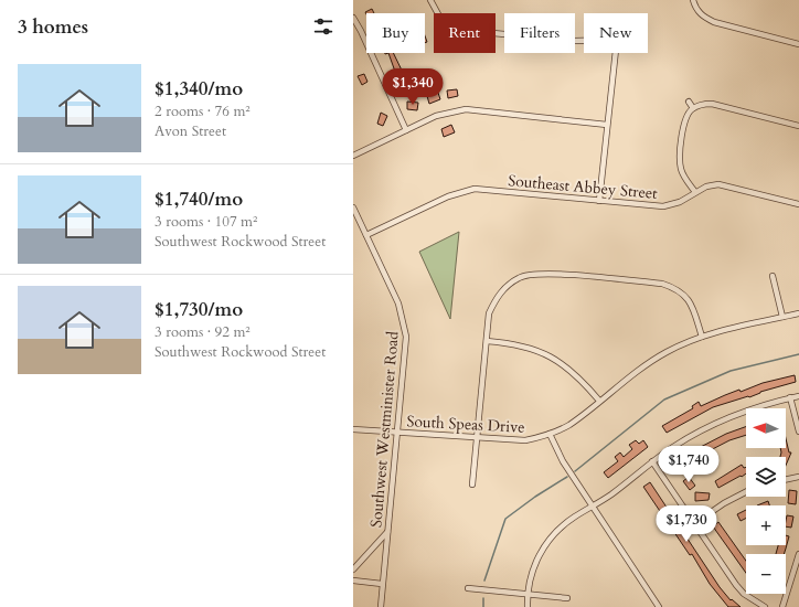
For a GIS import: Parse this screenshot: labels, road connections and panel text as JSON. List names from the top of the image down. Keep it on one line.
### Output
{"streets":{"street":["Southeast Abbey Street","South Speas Drive","Southwest Westminister Road"]},"crossings":[["Southeast Abbey Street","Southwest Westminister Road"],["South Speas Drive","Southwest Westminister Road"]],"north":"left","page":{"heading":"3 homes","chip":["Buy","Rent","Filters","New"],"list":[{"name":"$1,340/mo","note":"2 rooms · 76 m² · Avon Street"},{"name":"$1,740/mo","note":"3 rooms · 107 m² · Southwest Rockwood Street"},{"name":"$1,730/mo","note":"3 rooms · 92 m² · Southwest Rockwood Street"}],"price":["$1,340","$1,740","$1,730"],"map_buttons":["+","−"]}}
